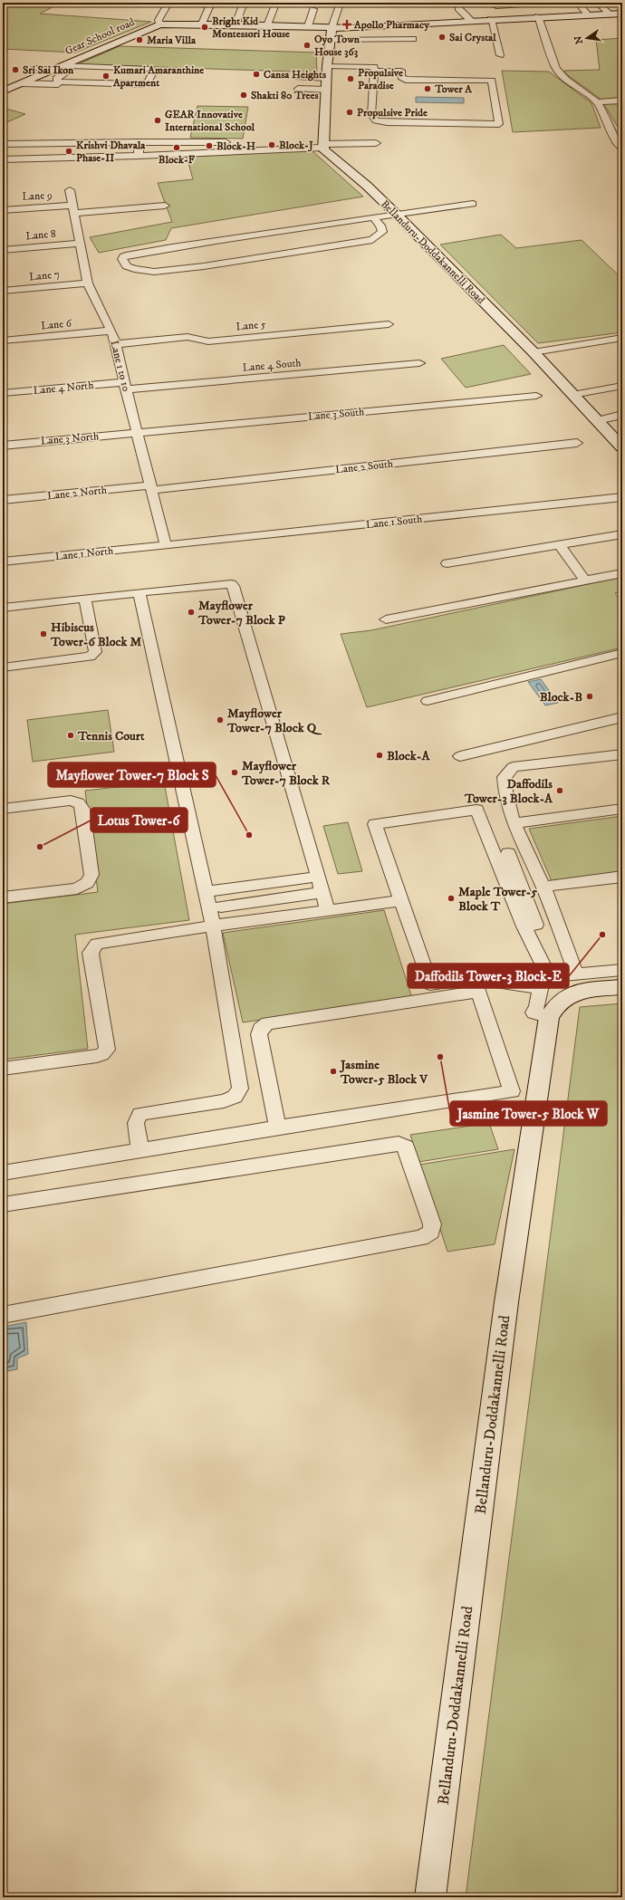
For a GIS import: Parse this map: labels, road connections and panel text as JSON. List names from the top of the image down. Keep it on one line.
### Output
{"streets":{"street":["Gear School road","Lane 9","Lane 8","Bellanduru-Doddakannelli Road","Lane 7","Lane 6","Lane 5","Lane 4 South","Lane 1 to 10","Lane 4 North","Lane 3 South","Lane 3 North","Lane 2 South","Lane 2 North","Lane 1 South","Lane 1 North"]},"crossings":[["Lane 9","Lane 1 to 10"],["Lane 8","Lane 1 to 10"],["Lane 7","Lane 1 to 10"],["Lane 6","Lane 1 to 10"],["Lane 5","Lane 1 to 10"],["Lane 4 South","Lane 1 to 10"],["Lane 4 South","Lane 4 North"],["Lane 1 to 10","Lane 4 North"],["Lane 1 to 10","Lane 3 South"],["Lane 1 to 10","Lane 3 North"],["Lane 1 to 10","Lane 2 South"],["Lane 1 to 10","Lane 2 North"],["Lane 1 to 10","Lane 1 South"],["Lane 1 to 10","Lane 1 North"],["Lane 3 South","Lane 3 North"],["Lane 2 South","Lane 2 North"],["Lane 1 South","Lane 1 North"]],"places":{"health":["Apollo Pharmacy"],"other":["Bright Kid Montessori House","Sai Crystal","Maria Villa","Oyo Town House 363","Sri Sai Ikon","Cansa Heights","Kumari Amaranthine Apartment","Propulsive Paradise","Tower A","Shakti 80 Trees","Propulsive Pride","GEAR Innovative International School","Block-J","Block-H","Block-F","Krishvi Dhavala Phase-II","Mayflower Tower-7 Block P","Hibiscus Tower-6 Block M","Block-B","Mayflower Tower-7 Block Q","Tennis Court","Block-A","Mayflower Tower-7 Block R","Daffodils Tower-3 Block-A","Mayflower Tower-7 Block S","Lotus Tower-6","Maple Tower-5 Block T","Daffodils Tower-3 Block-E","Jasmine Tower-5 Block W","Jasmine Tower-5 Block V"]},"north":"left"}
